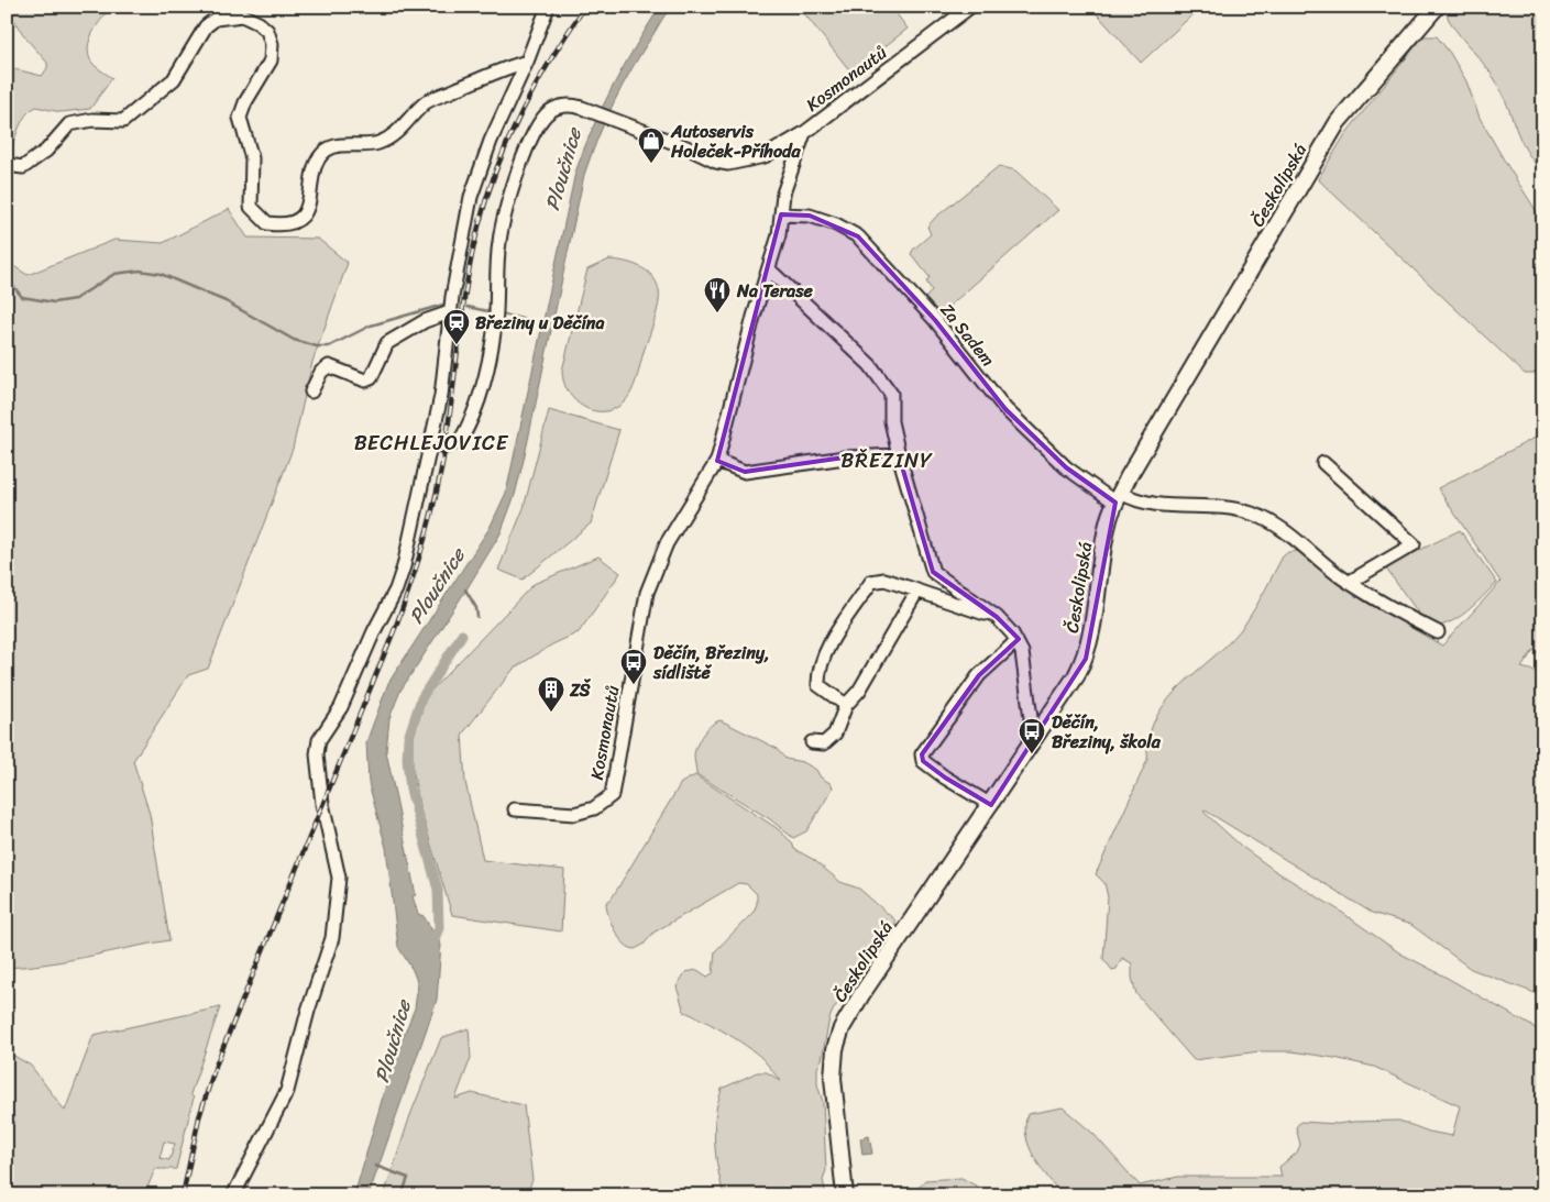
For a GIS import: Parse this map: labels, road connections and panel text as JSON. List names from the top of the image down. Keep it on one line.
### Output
{"streets":{"main road":["Českolipská"],"street":["Kosmonautů","Za Sadem"]},"crossings":[["Kosmonautů","Za Sadem"],["Českolipská","Za Sadem"]],"districts":["BECHLEJOVICE","BŘEZINY"],"water":["Ploučnice"],"places":{"shop":["Autoservis Holeček-Příhoda"],"restaurant":["Na Terase"],"station":["Březiny u Děčína"],"bus stop":["Děčín, Březiny, sídliště","Děčín, Březiny, škola"],"building":["ZŠ"]}}
